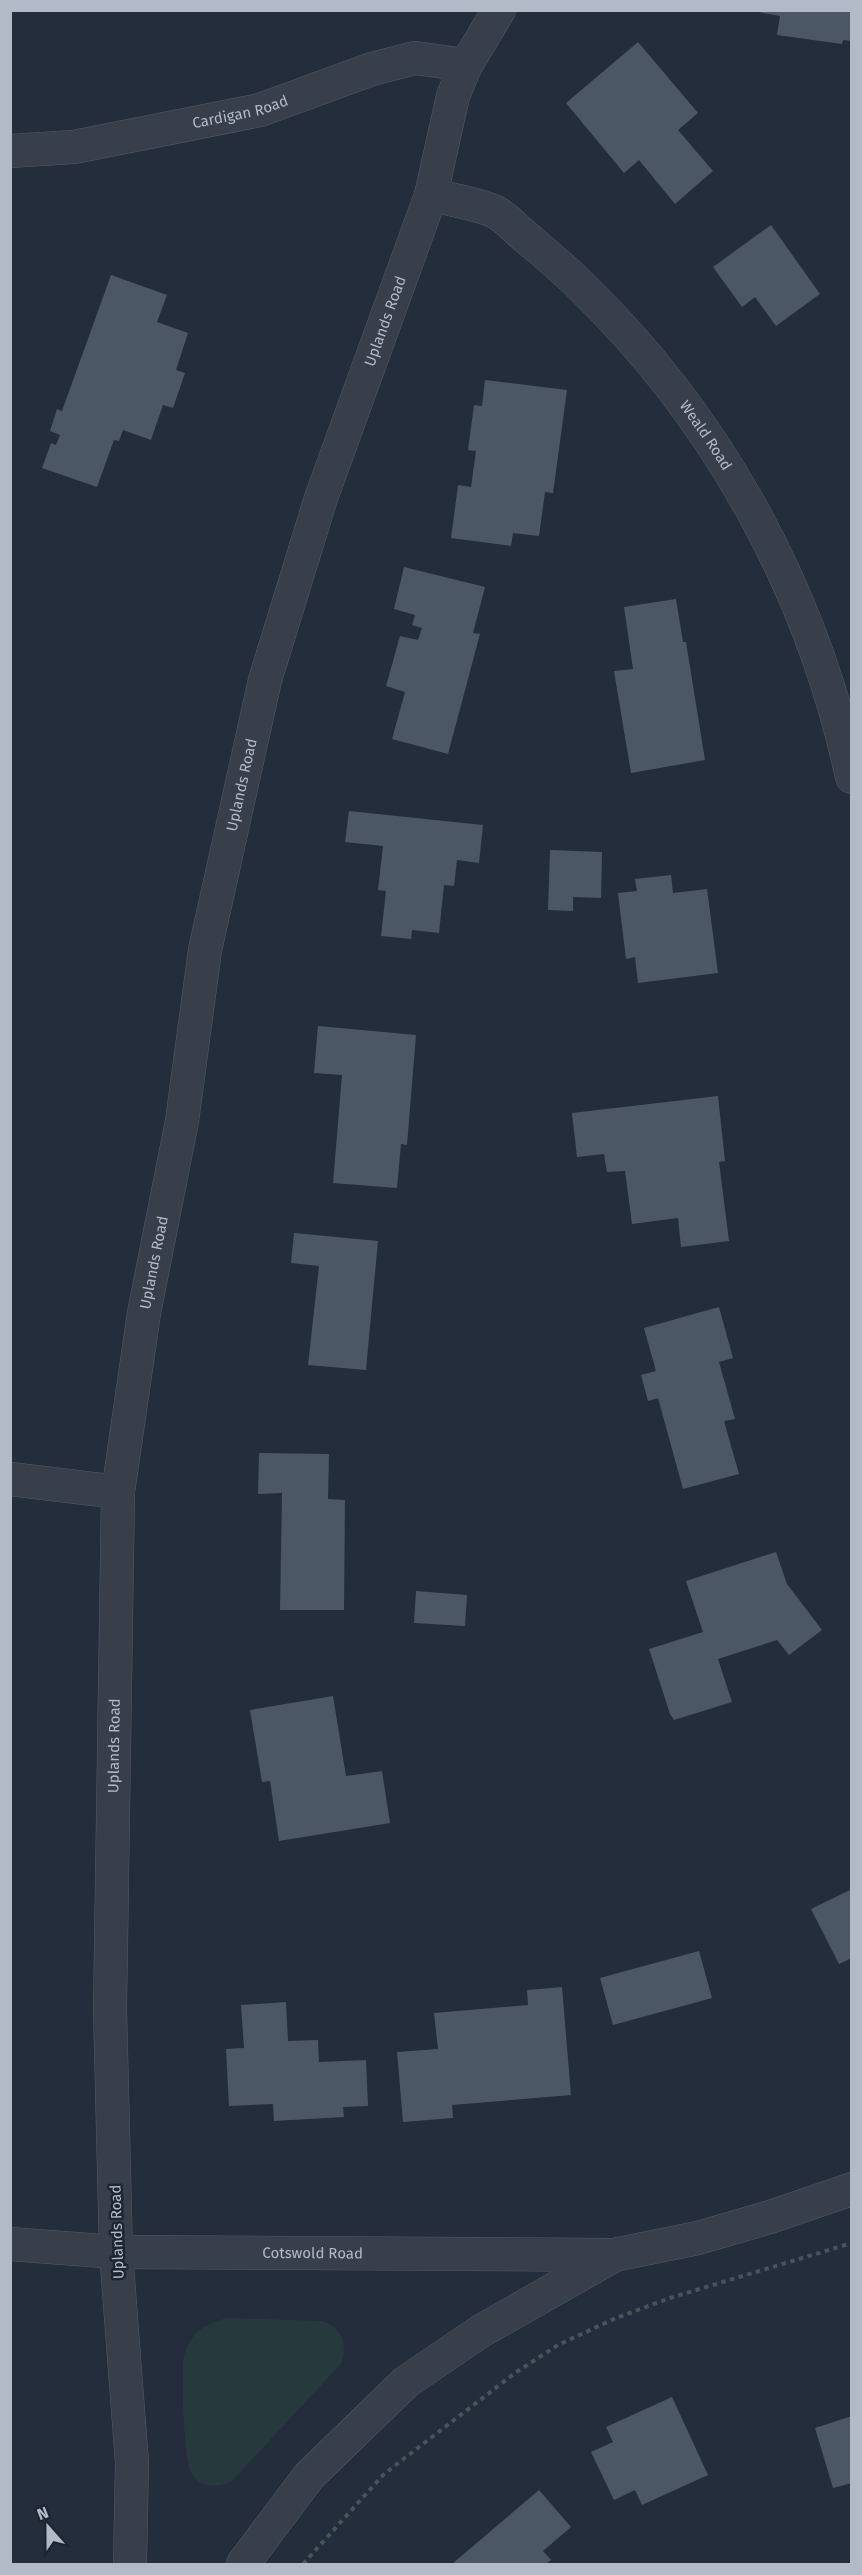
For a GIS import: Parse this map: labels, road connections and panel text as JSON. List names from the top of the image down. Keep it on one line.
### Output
{"streets":{"street":["Cardigan Road","Uplands Road","Weald Road","Cotswold Road"]},"crossings":[["Cardigan Road","Uplands Road"],["Uplands Road","Weald Road"],["Uplands Road","Cotswold Road"]],"north":"top"}
